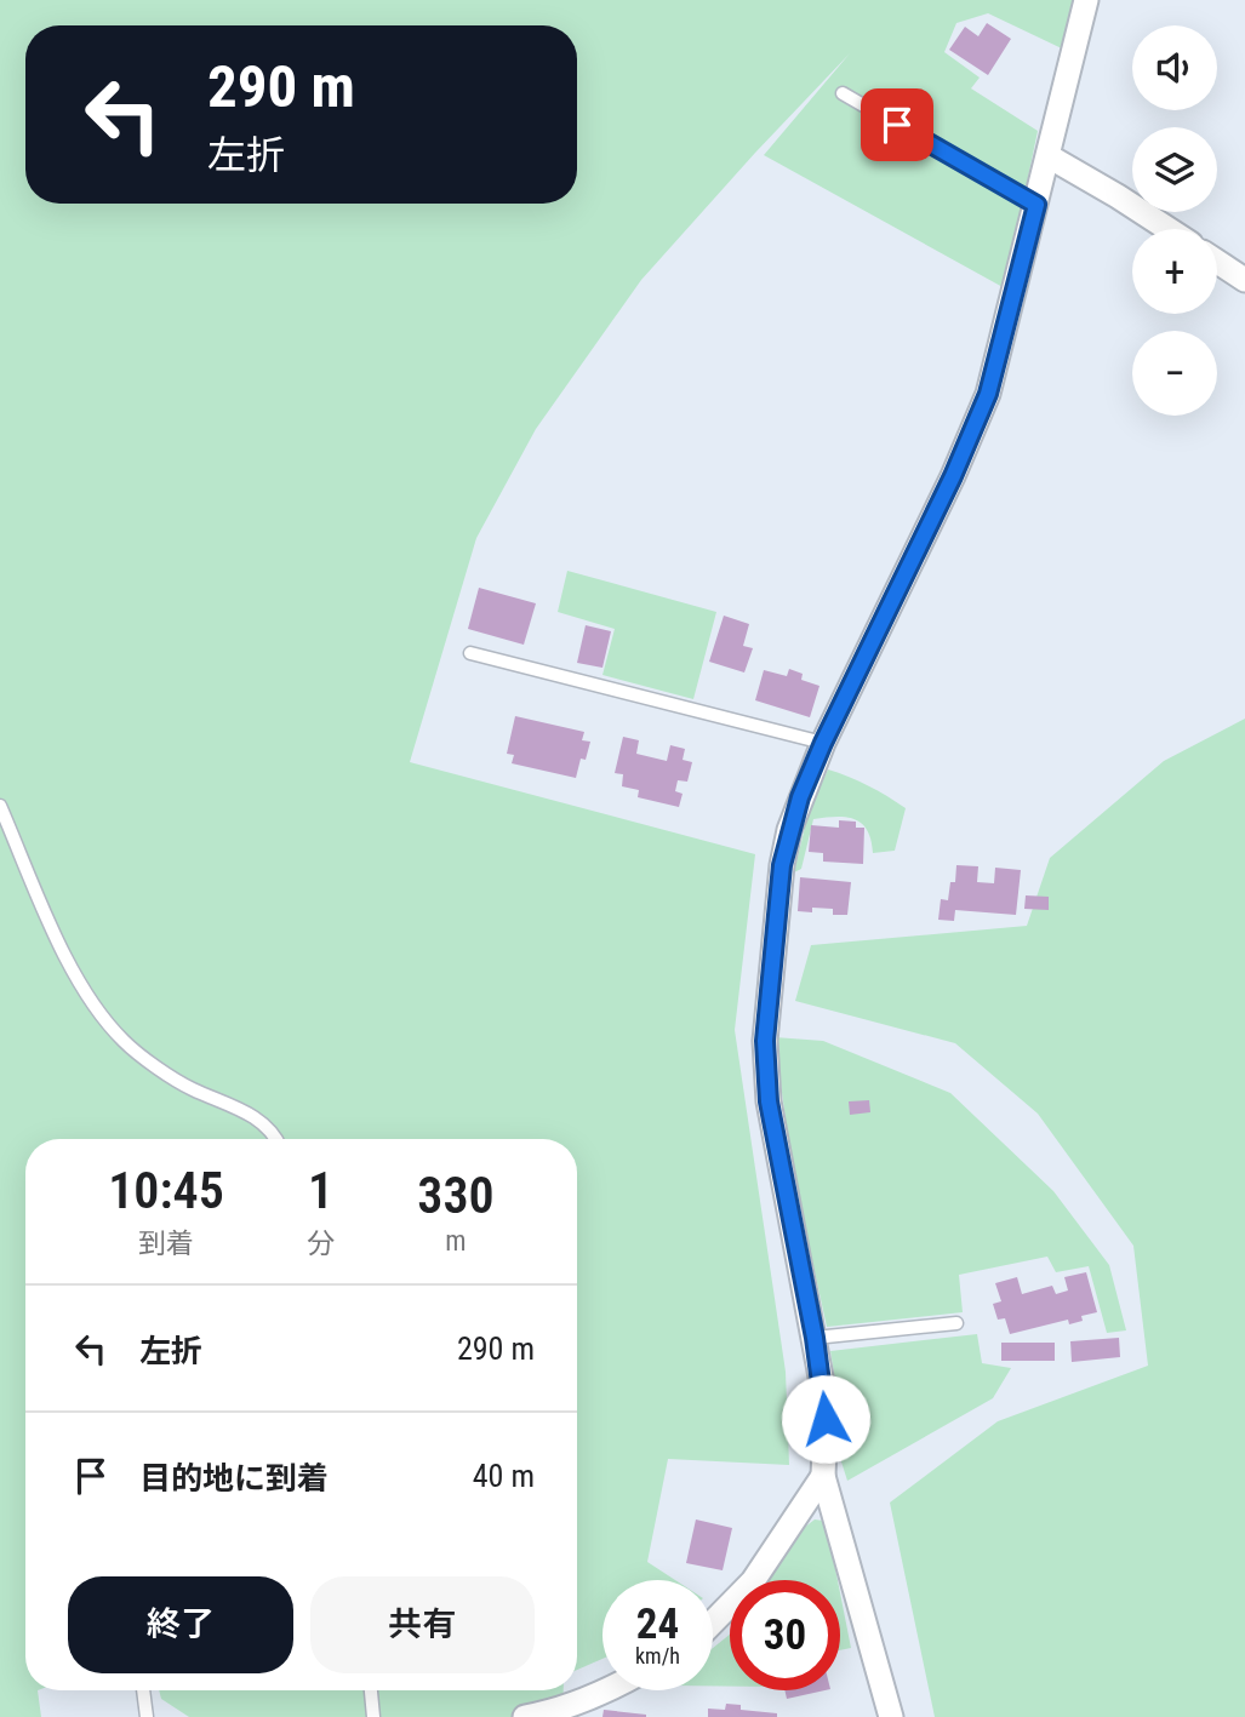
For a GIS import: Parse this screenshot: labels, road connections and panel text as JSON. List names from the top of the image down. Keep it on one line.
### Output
{"page":{"map_buttons":["+","−"],"turn":["290 m","左折"],"eta":["10:45","到着","1","分","330","m"],"list":[{"name":"左折","value":"290 m"},{"name":"目的地に到着","value":"40 m"}],"buttons":["終了","共有"],"speed":"24 km/h","limit":"30"}}
